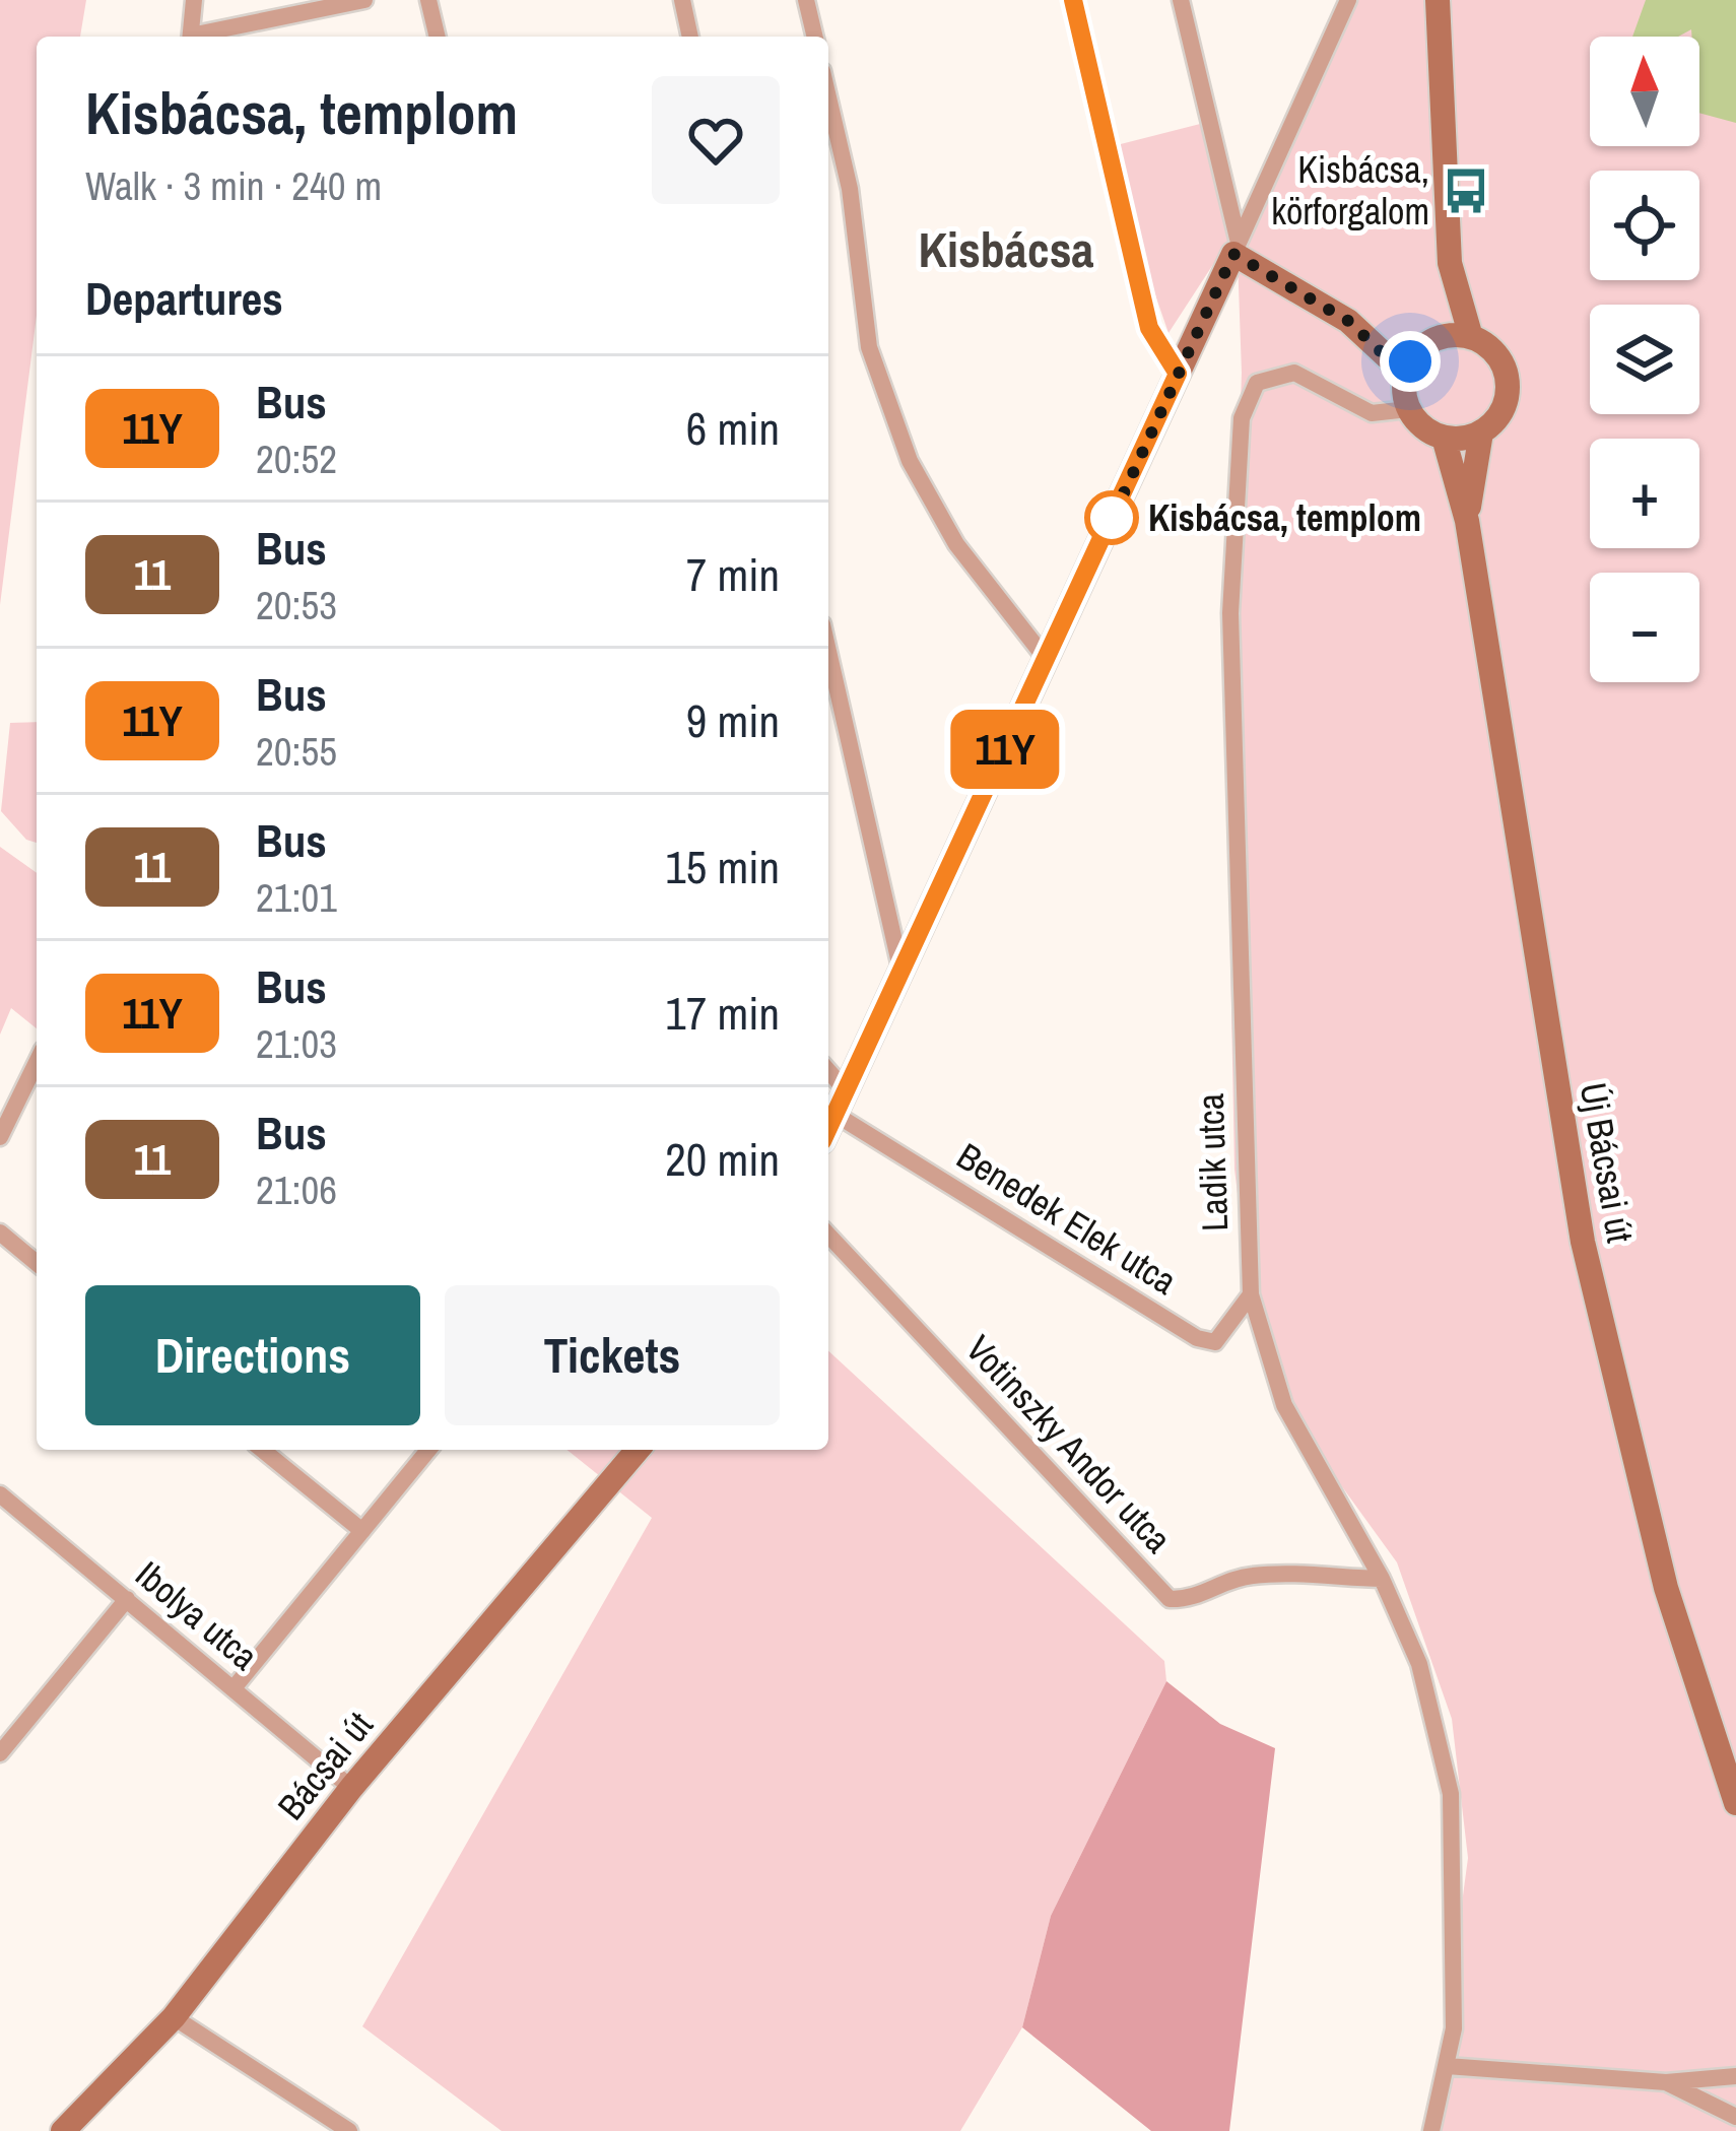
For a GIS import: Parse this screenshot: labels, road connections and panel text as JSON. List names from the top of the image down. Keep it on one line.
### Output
{"streets":{"main road":["Új Bácsai út","Bácsai út"],"street":["Ladik utca","Benedek Elek utca","Votinszky Andor utca","Ibolya utca"]},"crossings":[["Ladik utca","Új Bácsai út"],["Ladik utca","Benedek Elek utca"],["Ladik utca","Votinszky Andor utca"],["Ibolya utca","Bácsai út"]],"districts":["Kisbácsa"],"places":{"bus stop":["Kisbácsa, körforgalom"],"other":["Kisbácsa, templom"]},"lines":["bus line 11Y"],"north":"top","page":{"on_map":"11Y","map_buttons":["+","−"],"heading":[["Kisbácsa, templom","Walk · 3 min · 240 m"],"Departures"],"list":[{"mark":"11Y","name":"Bus","note":"20:52","value":"6 min"},{"mark":"11","name":"Bus","note":"20:53","value":"7 min"},{"mark":"11Y","name":"Bus","note":"20:55","value":"9 min"},{"mark":"11","name":"Bus","note":"21:01","value":"15 min"},{"mark":"11Y","name":"Bus","note":"21:03","value":"17 min"},{"mark":"11","name":"Bus","note":"21:06","value":"20 min"}],"buttons":["Directions","Tickets"]}}
